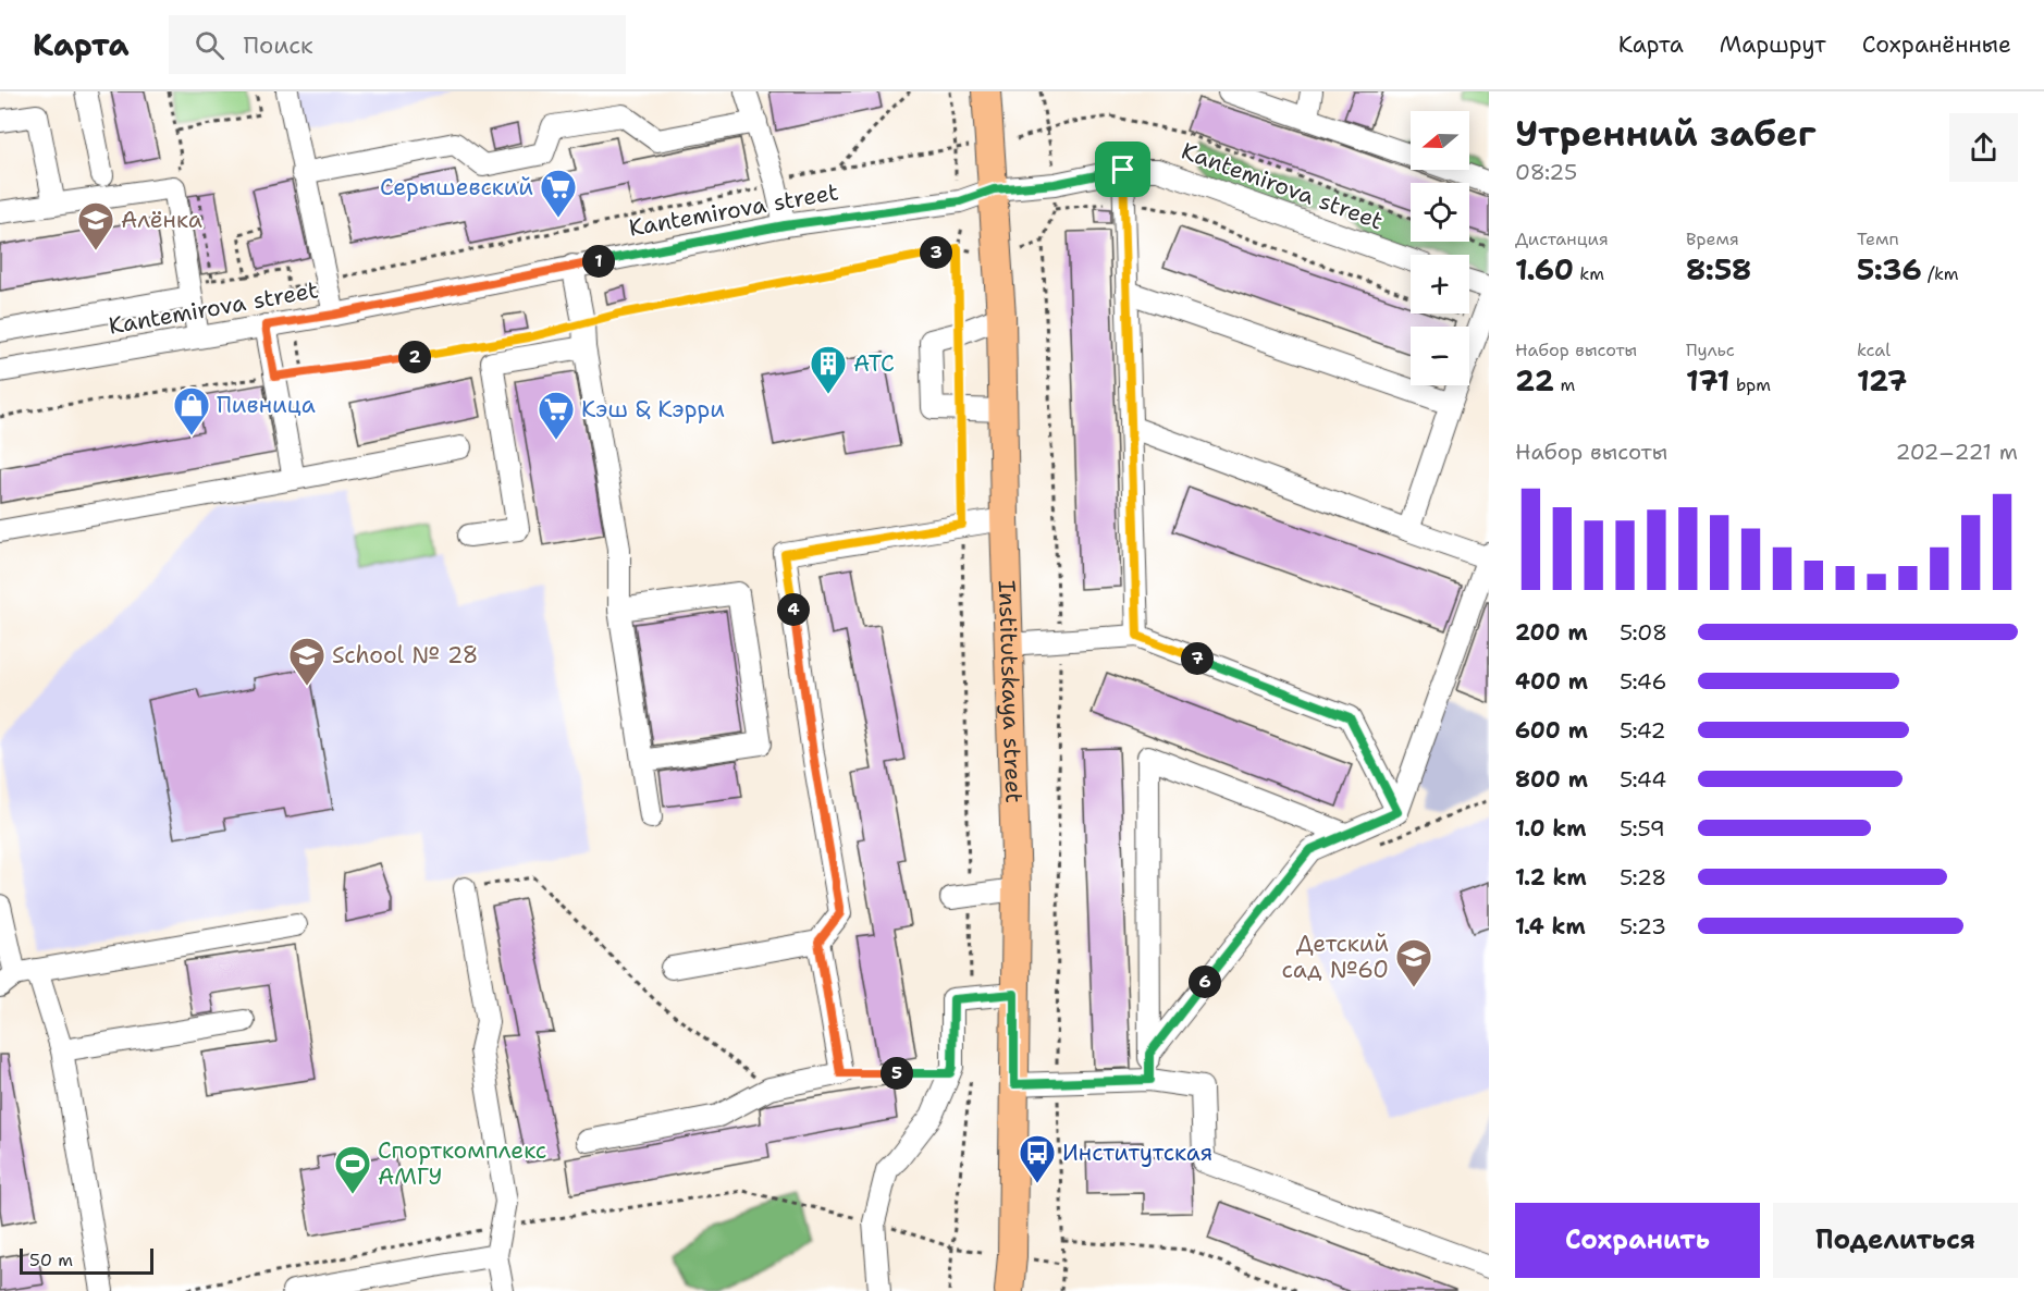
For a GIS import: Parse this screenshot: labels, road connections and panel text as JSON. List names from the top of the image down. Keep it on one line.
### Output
{"streets":{"main road":["Institutskaya street"],"street":["Kantemirova street"]},"crossings":[["Kantemirova street","Institutskaya street"]],"places":{"supermarket":["Серышевский","Кэш & Кэрри"],"school or university":["Алёнка","School № 28","Детский сад №60"],"building":["АТС"],"shop":["Пивница"],"bus stop":["Институтская"],"sports":["Спорткомплекс АМГУ"]},"scale_bar":"50 m","north":"left","page":{"header":"Карта","search":"Поиск","nav":["Карта","Маршрут","Сохранённые"],"heading":["Утренний забег","08:25"],"map_buttons":["+","−"],"stats":[["Дистанция","1.60 km"],["Время","8:58"],["Темп","5:36 /km"],["Набор высоты","22 m"],["Пульс","171 bpm"],["kcal","127"]],"pins":["3","1","2","4","7","6","5"],"chart":["Набор высоты","202–221 m"],"list":[{"name":"200 m","note":"5:08"},{"name":"400 m","note":"5:46"},{"name":"600 m","note":"5:42"},{"name":"800 m","note":"5:44"},{"name":"1.0 km","note":"5:59"},{"name":"1.2 km","note":"5:28"},{"name":"1.4 km","note":"5:23"}],"buttons":["Сохранить","Поделиться"],"scale":"50 m"}}
